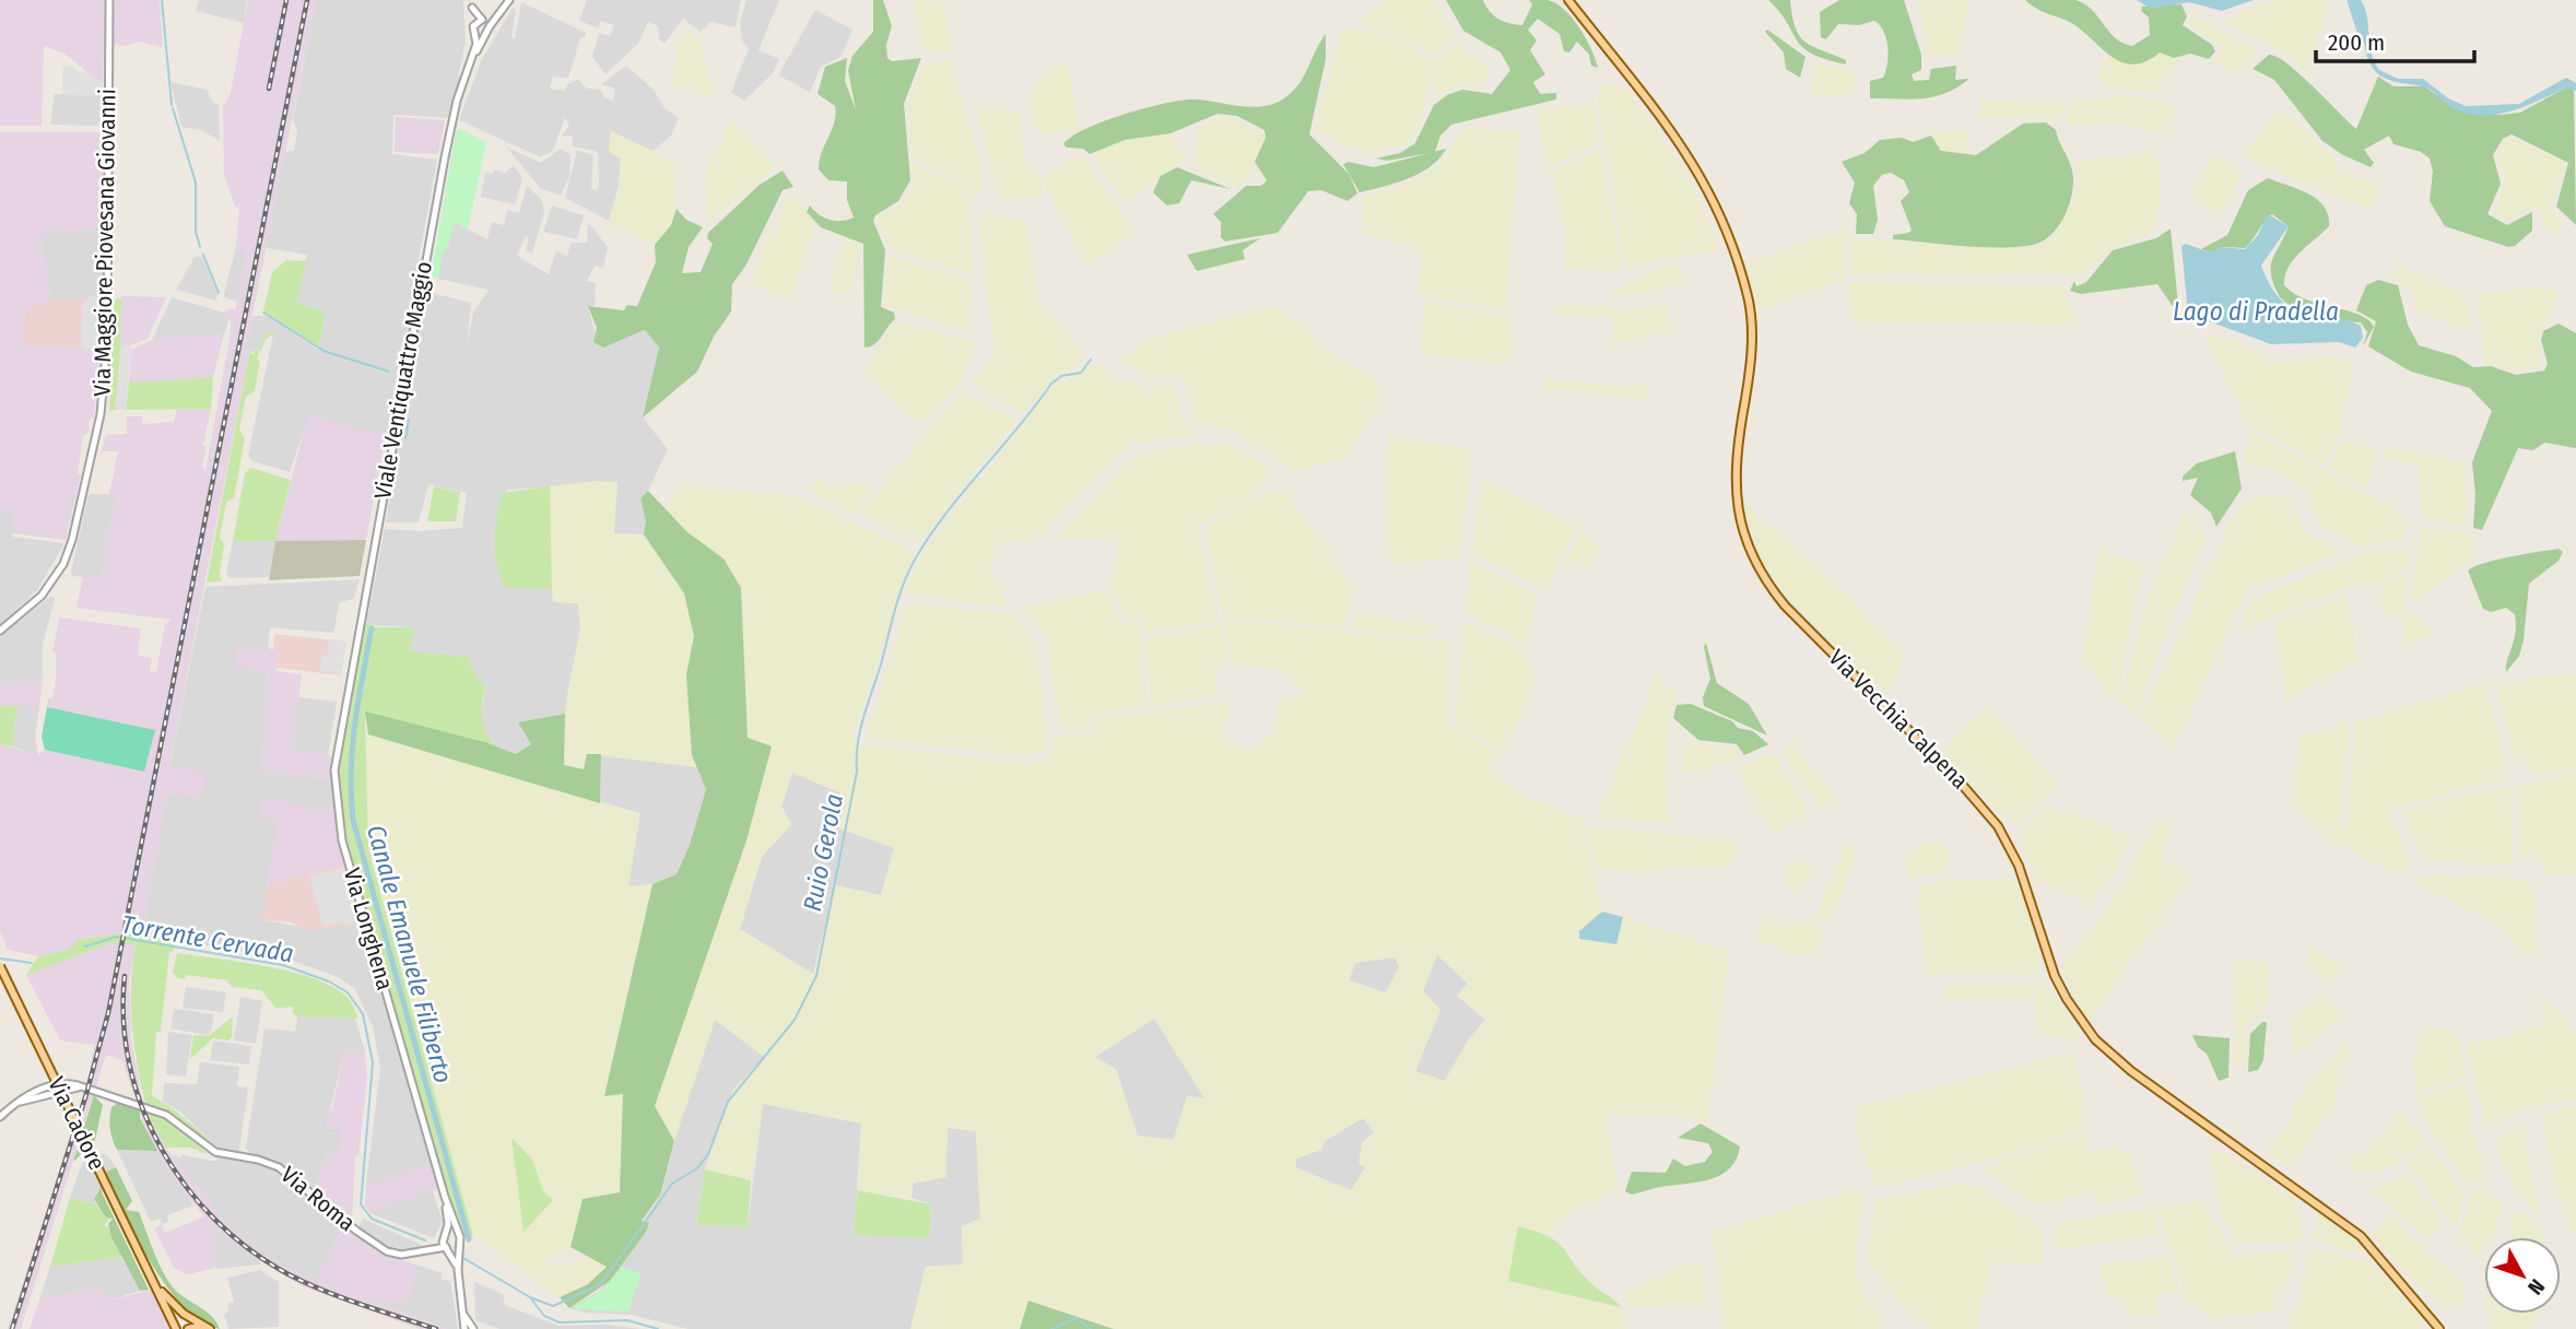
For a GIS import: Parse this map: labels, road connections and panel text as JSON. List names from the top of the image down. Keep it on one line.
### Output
{"streets":{"main road":["Via Vecchia Calpena","Via Cadore"],"street":["Via Maggiore Piovesana Giovanni","Viale Ventiquattro Maggio","Via Longhena","Via Roma"]},"crossings":[["Viale Ventiquattro Maggio","Via Longhena"],["Via Longhena","Via Roma"]],"water":["Lago di Pradella","Ruio Gerola","Torrente Cervada","Canale Emanuele Filiberto"],"scale_bar":"200 m","north":"bottom right"}
